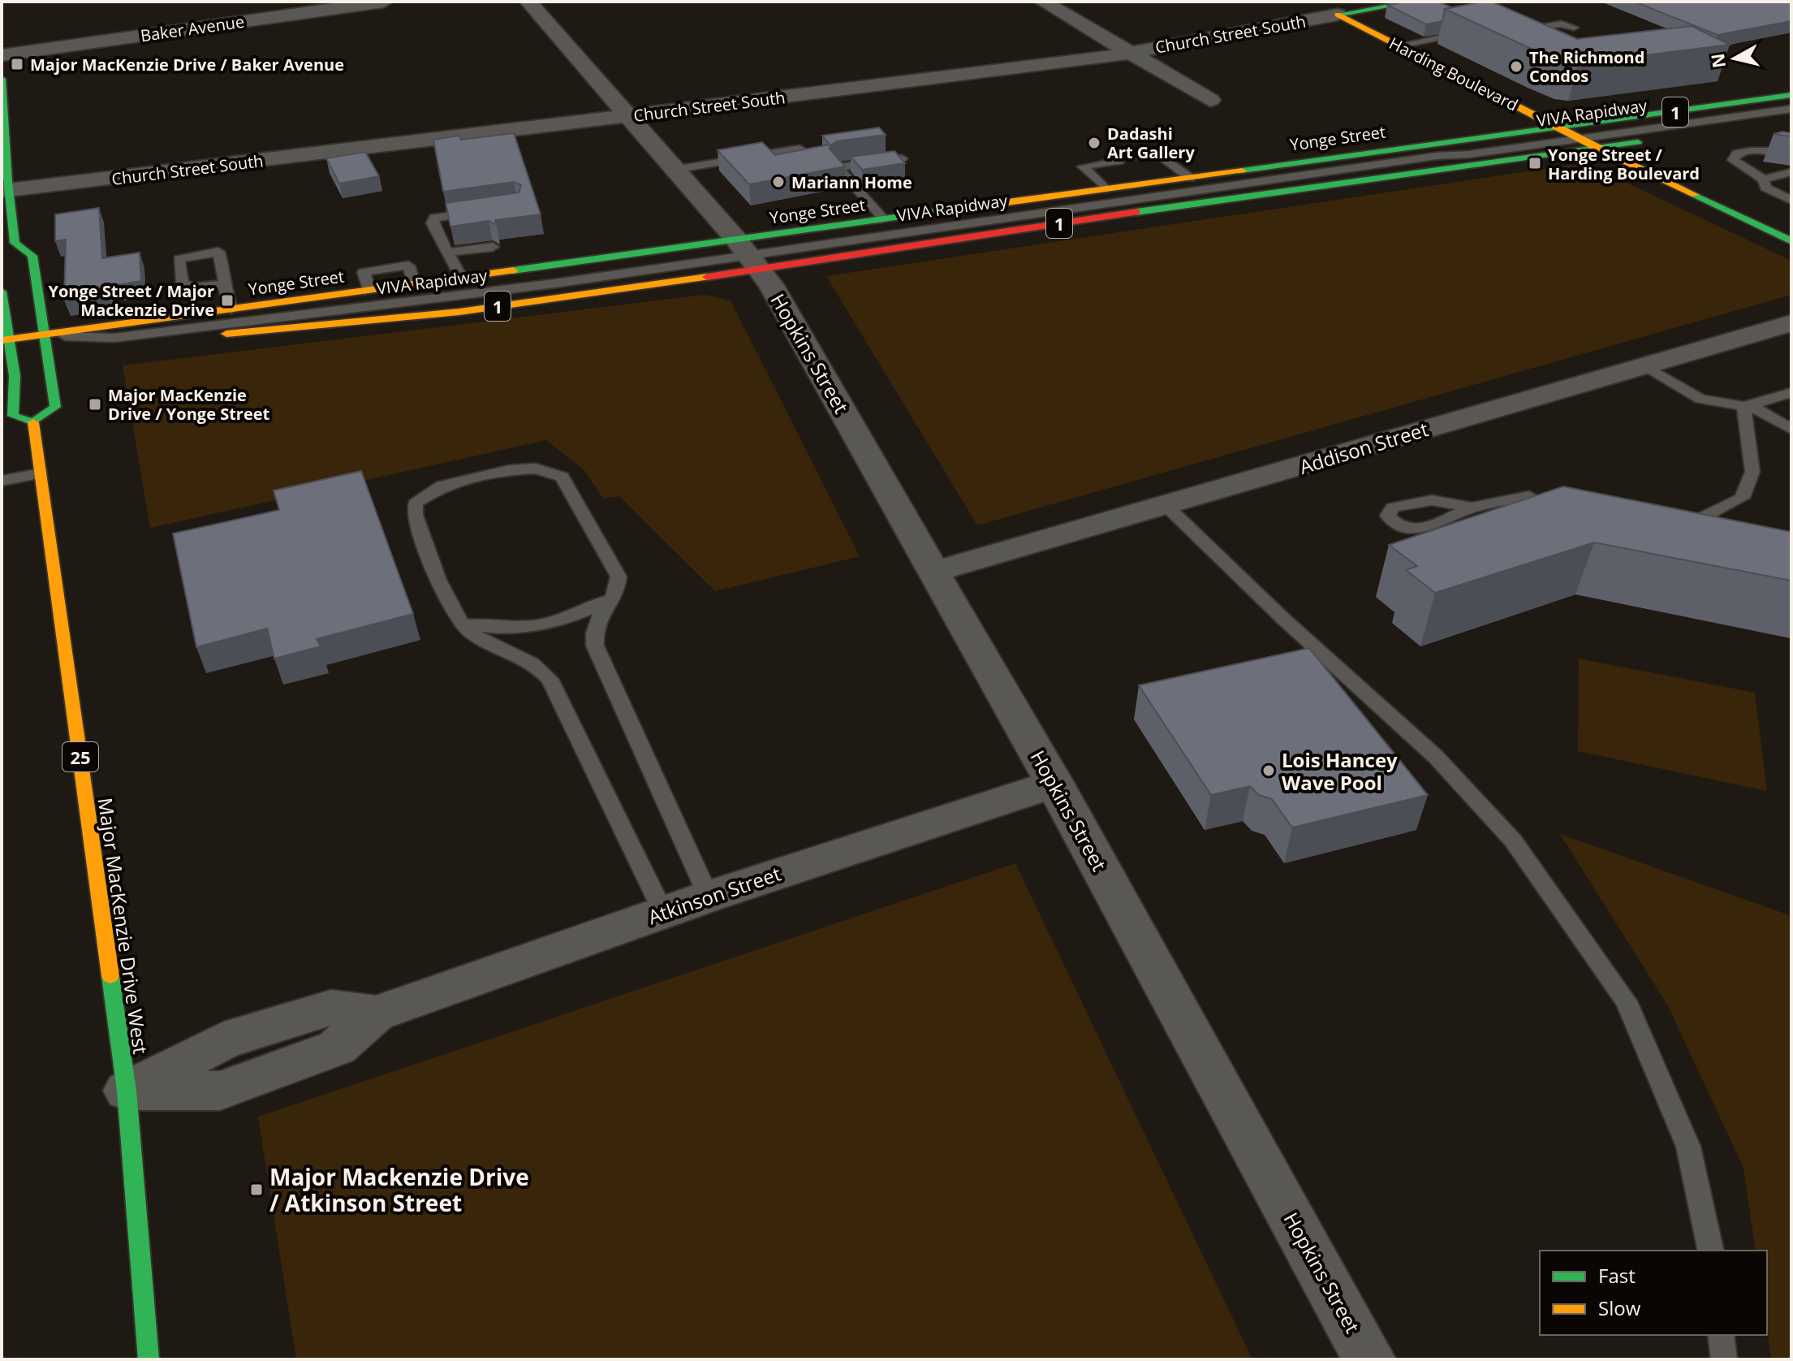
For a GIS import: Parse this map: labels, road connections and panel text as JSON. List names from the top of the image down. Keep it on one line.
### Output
{"streets":{"main road":["Church Street South","Harding Boulevard","1","Yonge Street","25","Major MacKenzie Drive West"],"street":["Baker Avenue","Hopkins Street","Addison Street","Atkinson Street"],"lane":["VIVA Rapidway"]},"crossings":[["Church Street South","Harding Boulevard"],["Church Street South","Hopkins Street"],["Harding Boulevard","VIVA Rapidway"],["Harding Boulevard","Yonge Street"],["VIVA Rapidway","Yonge Street"],["VIVA Rapidway","Hopkins Street"],["Yonge Street","Hopkins Street"],["Hopkins Street","Addison Street"],["Hopkins Street","Atkinson Street"],["Atkinson Street","Major MacKenzie Drive West"]],"places":{"transit":["Major MacKenzie Drive / Baker Avenue","Yonge Street / Harding Boulevard","Yonge Street / Major Mackenzie Drive","Major MacKenzie Drive / Yonge Street","Major Mackenzie Drive / Atkinson Street"],"other":["The Richmond Condos","Dadashi Art Gallery","Mariann Home","Lois Hancey Wave Pool"]},"legend":["Fast","Slow"],"north":"left"}
